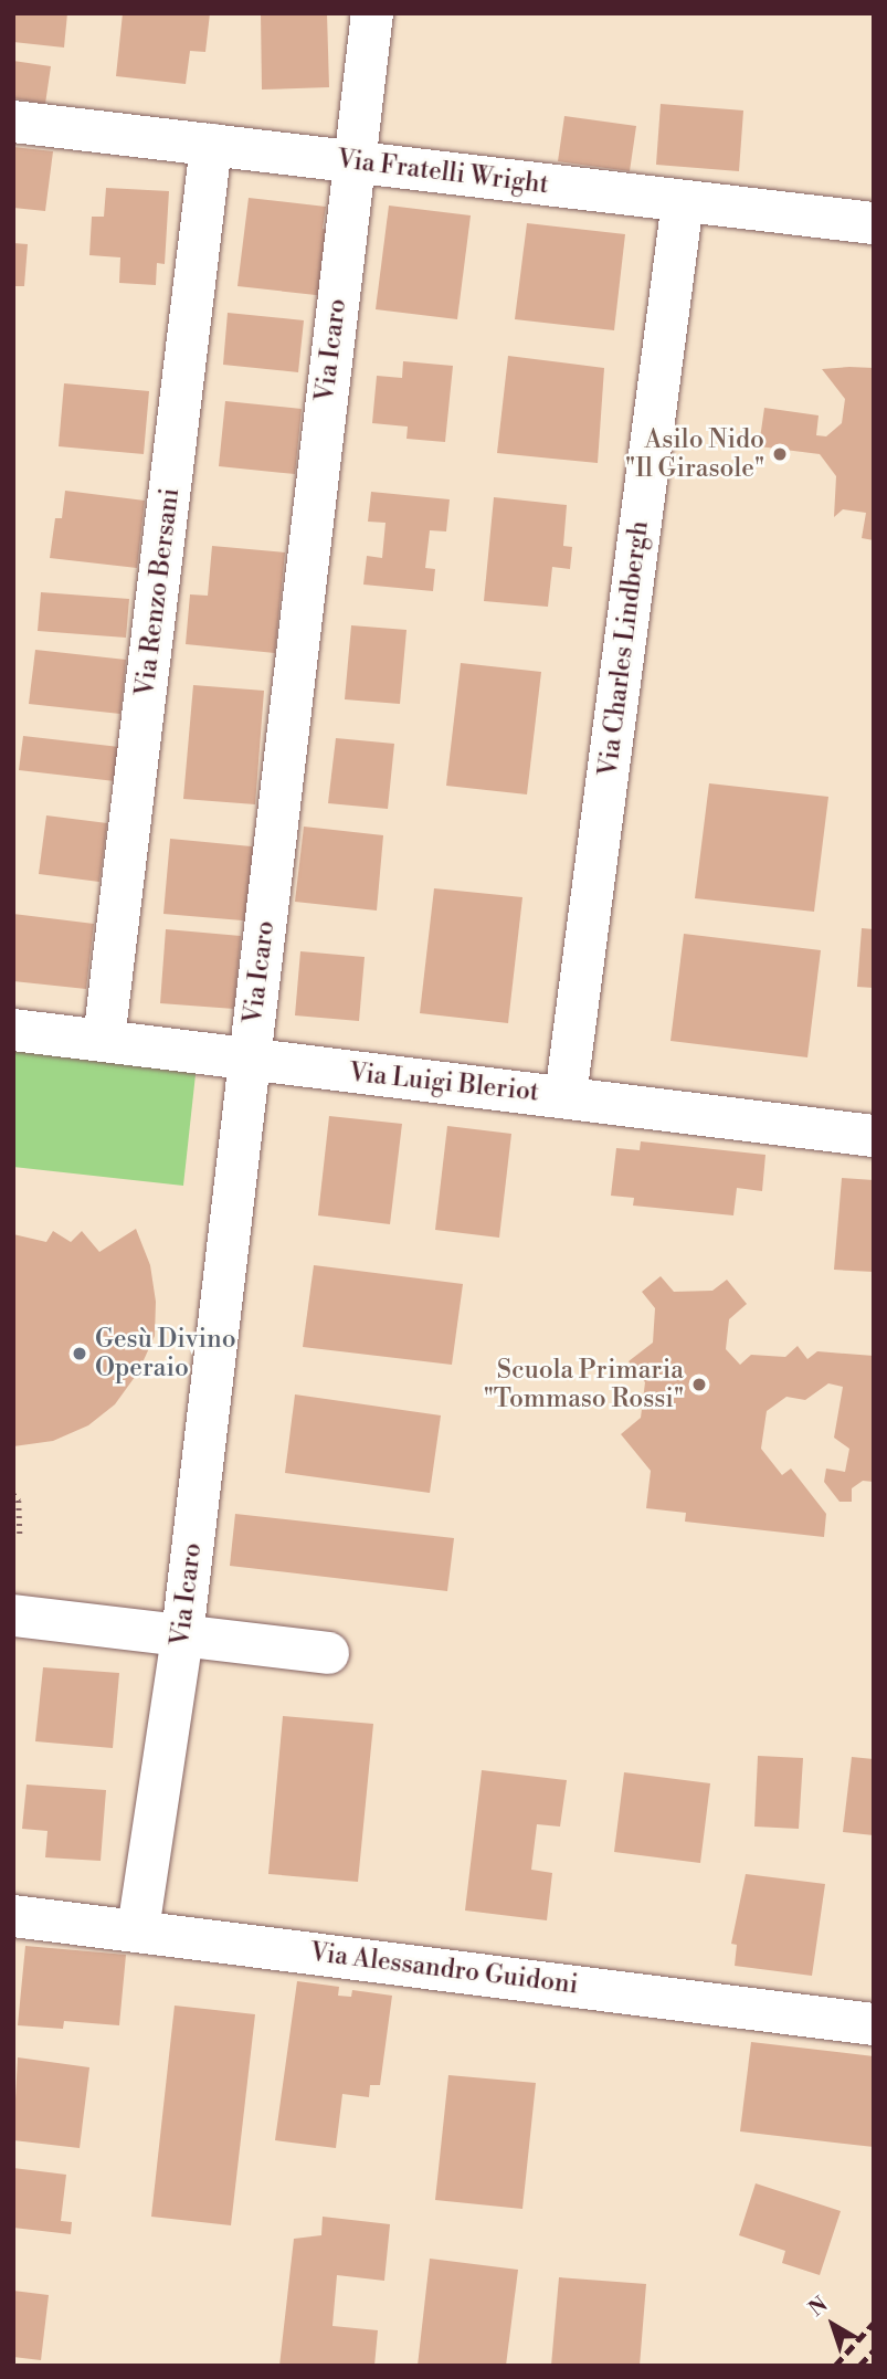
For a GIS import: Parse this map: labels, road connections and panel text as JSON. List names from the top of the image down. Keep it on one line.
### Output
{"streets":{"street":["Via Fratelli Wright","Via Icaro","Via Renzo Bersani","Via Charles Lindbergh","Via Luigi Bleriot","Via Alessandro Guidoni"]},"crossings":[["Via Fratelli Wright","Via Icaro"],["Via Fratelli Wright","Via Renzo Bersani"],["Via Fratelli Wright","Via Charles Lindbergh"],["Via Icaro","Via Luigi Bleriot"],["Via Icaro","Via Alessandro Guidoni"],["Via Renzo Bersani","Via Luigi Bleriot"],["Via Charles Lindbergh","Via Luigi Bleriot"]],"places":["Asilo Nido \"Il Girasole\"","Gesù Divino Operaio","Scuola Primaria \"Tommaso Rossi\""],"north":"top left"}
